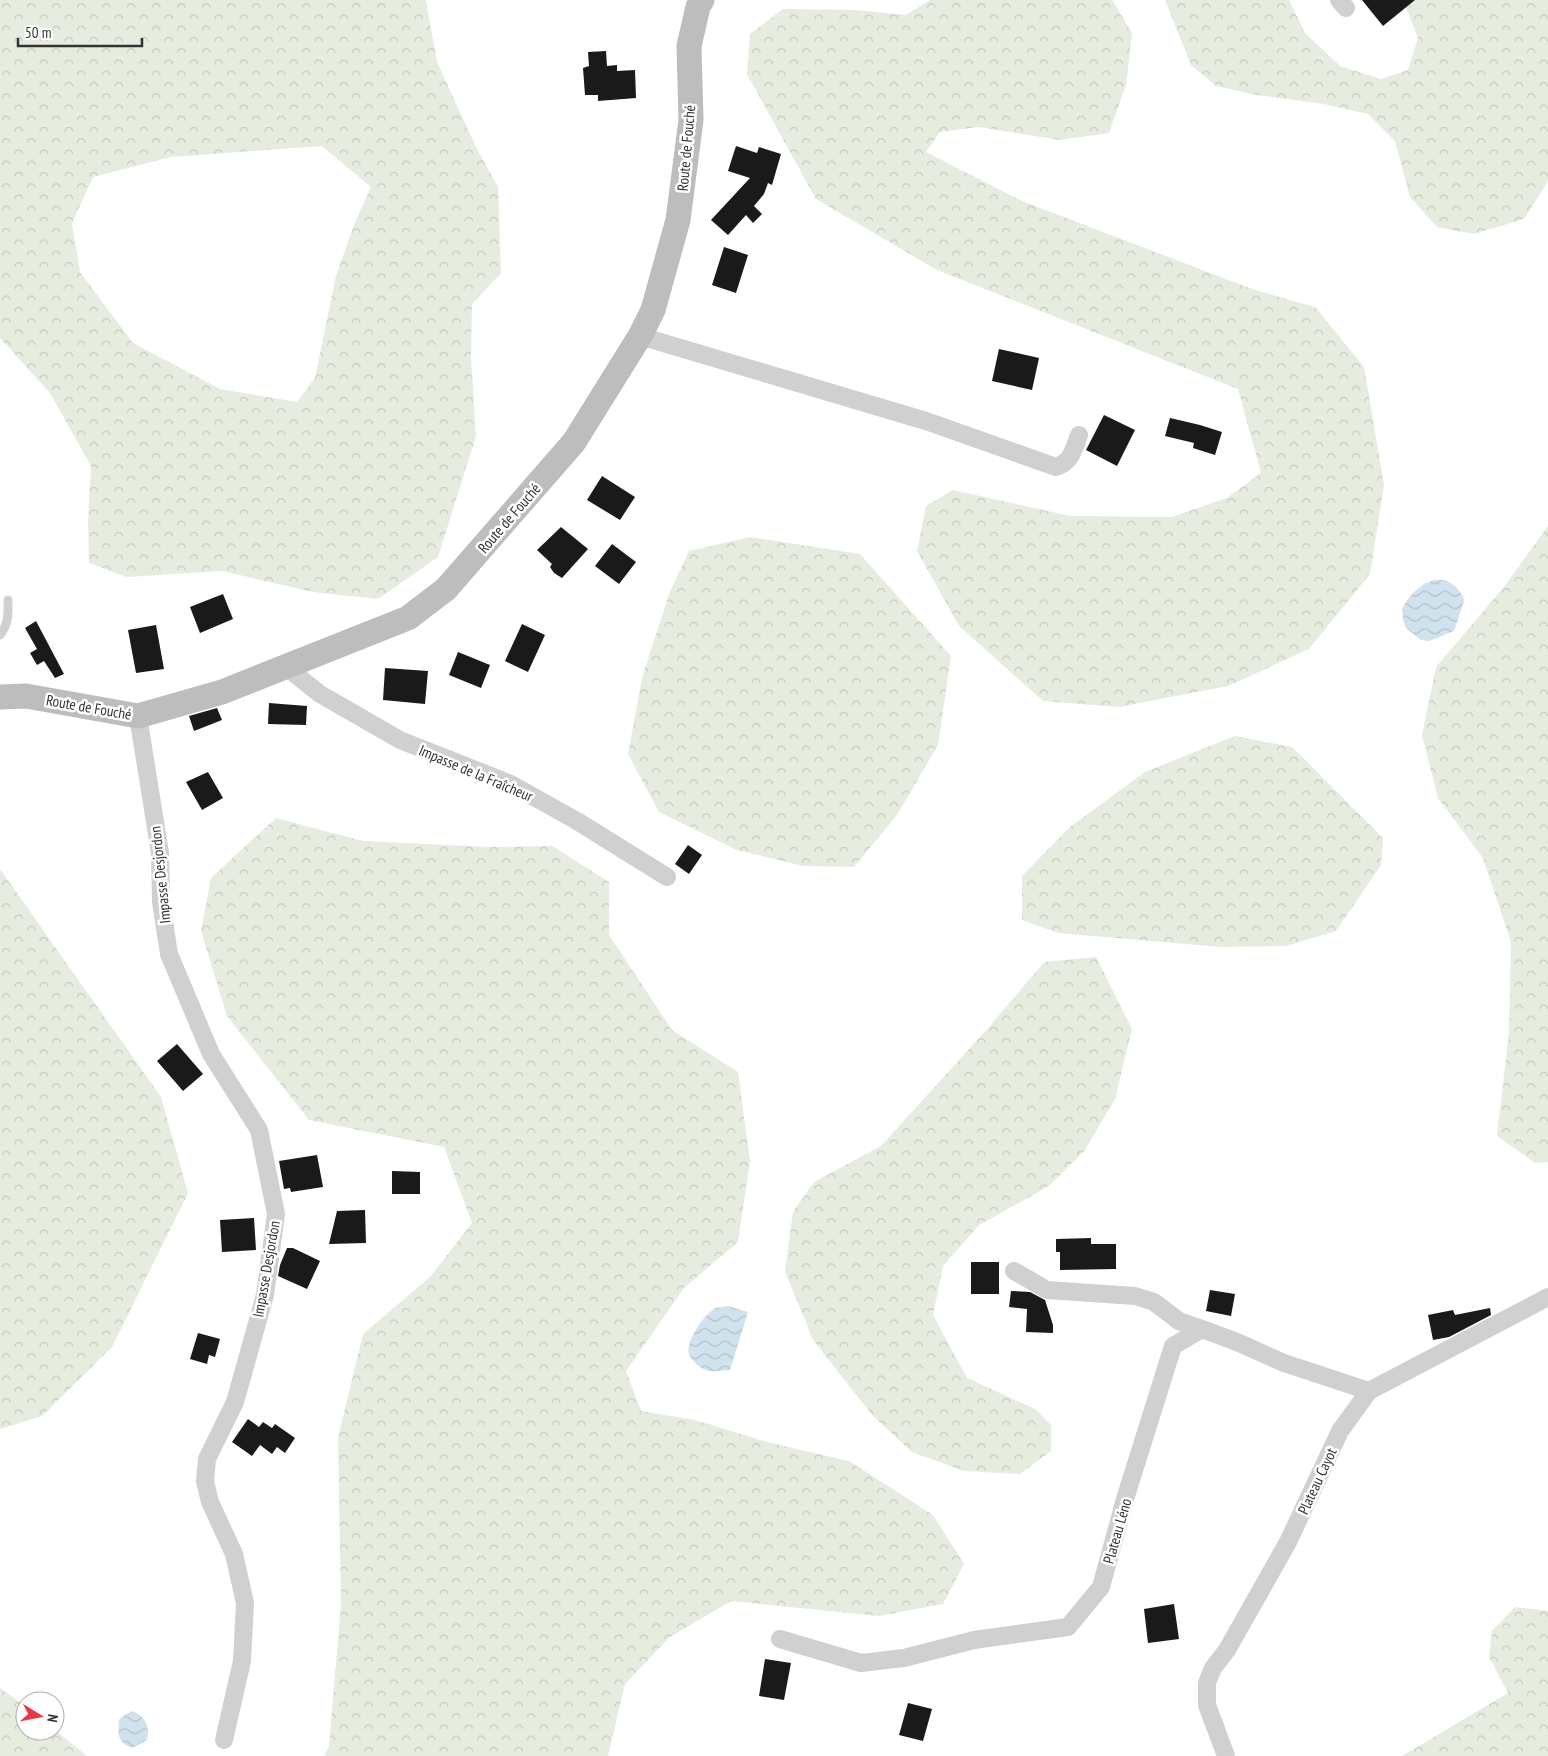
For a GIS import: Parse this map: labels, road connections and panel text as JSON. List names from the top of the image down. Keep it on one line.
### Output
{"streets":{"main road":["Route de Fouché"],"street":["Impasse de la Fraîcheur","Impasse Desjordon","Plateau Cayot","Plateau Léno"]},"crossings":[["Route de Fouché","Impasse de la Fraîcheur"],["Route de Fouché","Impasse Desjordon"]],"scale_bar":"50 m","north":"right"}
